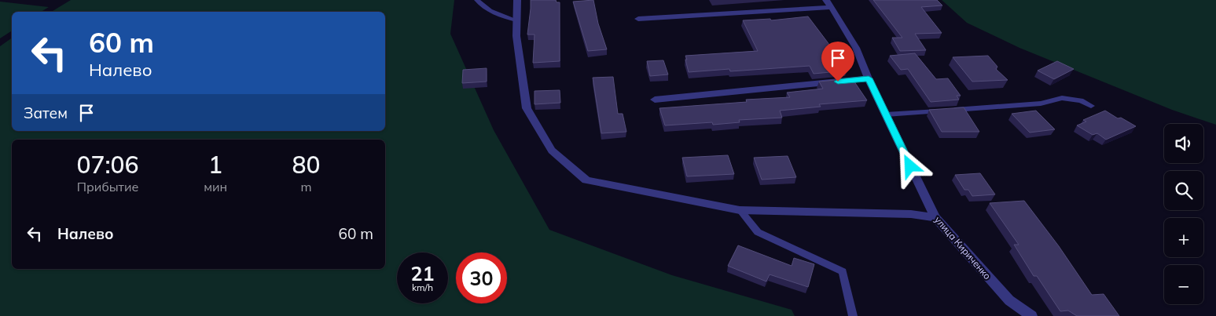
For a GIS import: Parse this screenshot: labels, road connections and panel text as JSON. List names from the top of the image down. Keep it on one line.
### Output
{"streets":{"street":["улица Кириченко"]},"page":{"turn":["60 m","Налево"],"then":"Затем","map_buttons":["+","−"],"eta":["07:06","Прибытие","1","мин","80","m"],"list":[{"name":"Налево","value":"60 m"}],"speed":"21 km/h","limit":"30"}}
